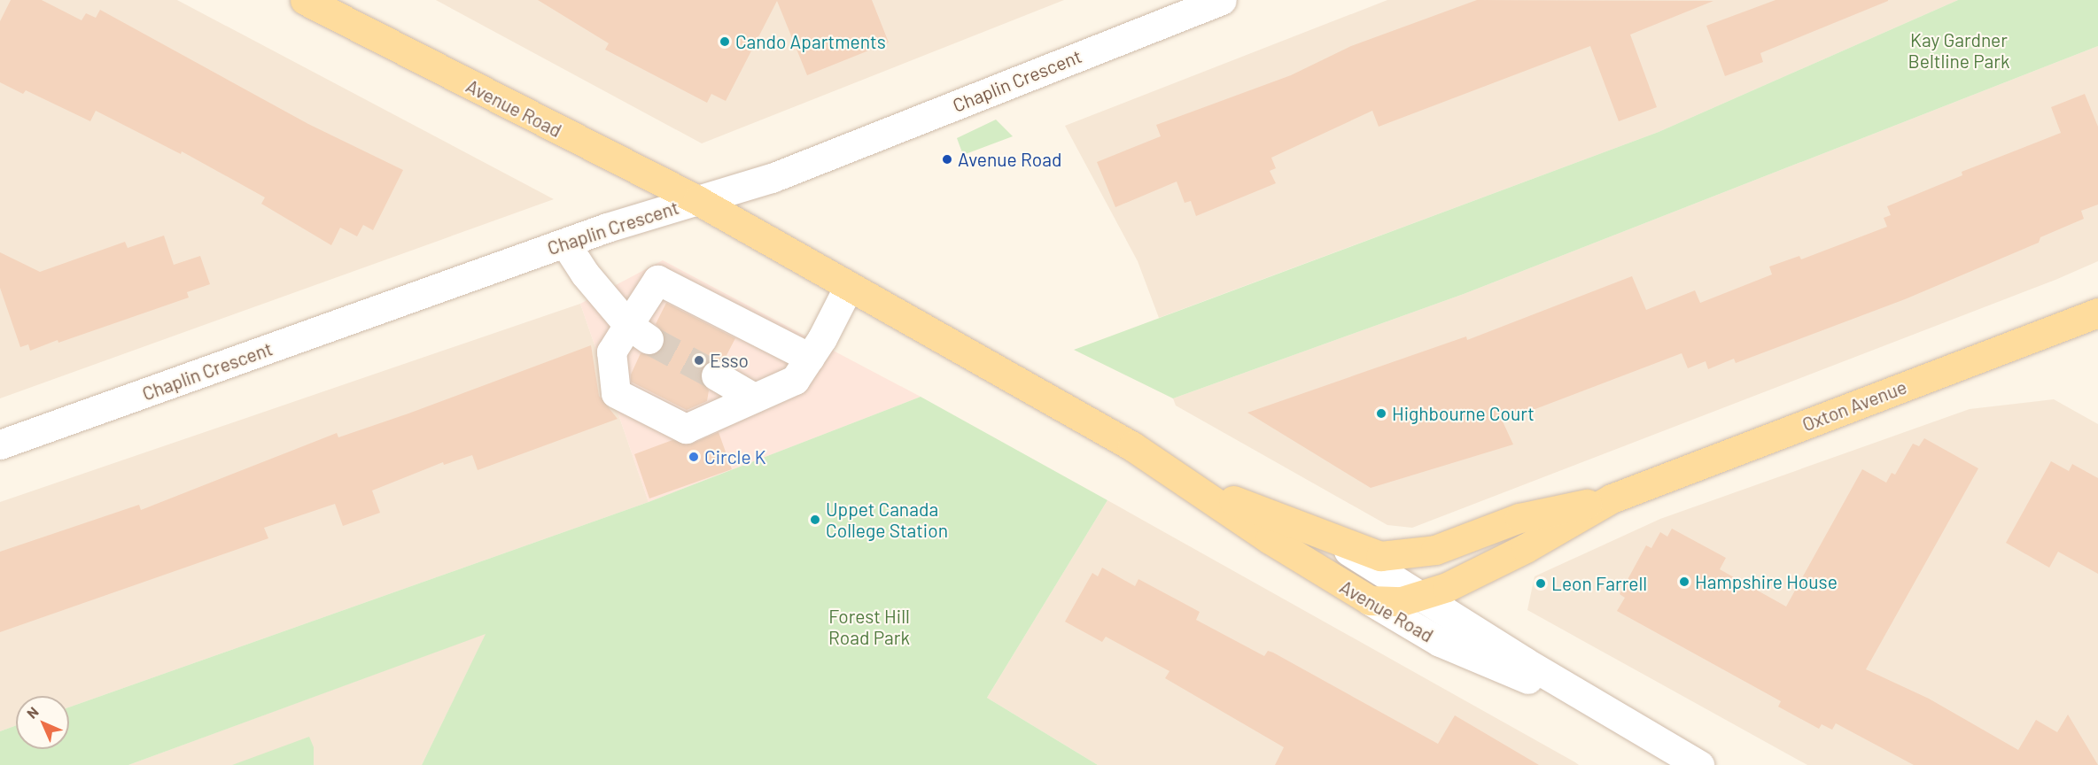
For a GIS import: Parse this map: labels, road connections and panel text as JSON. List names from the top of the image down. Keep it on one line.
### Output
{"streets":{"main road":["Avenue Road","Oxton Avenue"],"street":["Chaplin Crescent"]},"crossings":[["Chaplin Crescent","Avenue Road"],["Avenue Road","Oxton Avenue"]],"parks":["Kay Gardner Beltline Park","Forest Hill Road Park"],"places":["Cando Apartments","Avenue Road","Esso","Highbourne Court","Circle K","Uppet Canada College Station","Hampshire House","Leon Farrell"],"north":"top left"}
